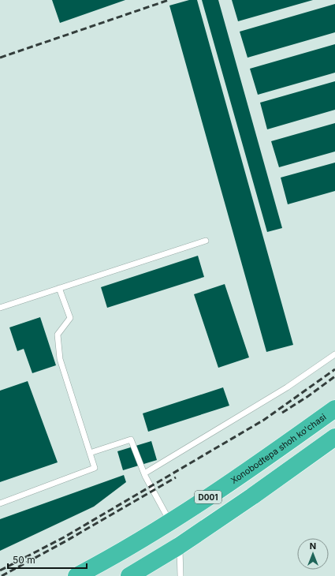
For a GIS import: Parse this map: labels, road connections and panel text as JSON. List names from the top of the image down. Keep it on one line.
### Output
{"streets":{"highway":["Xonobodtepa shoh ko'chasi","D001"]},"scale_bar":"50 m","north":"top"}
